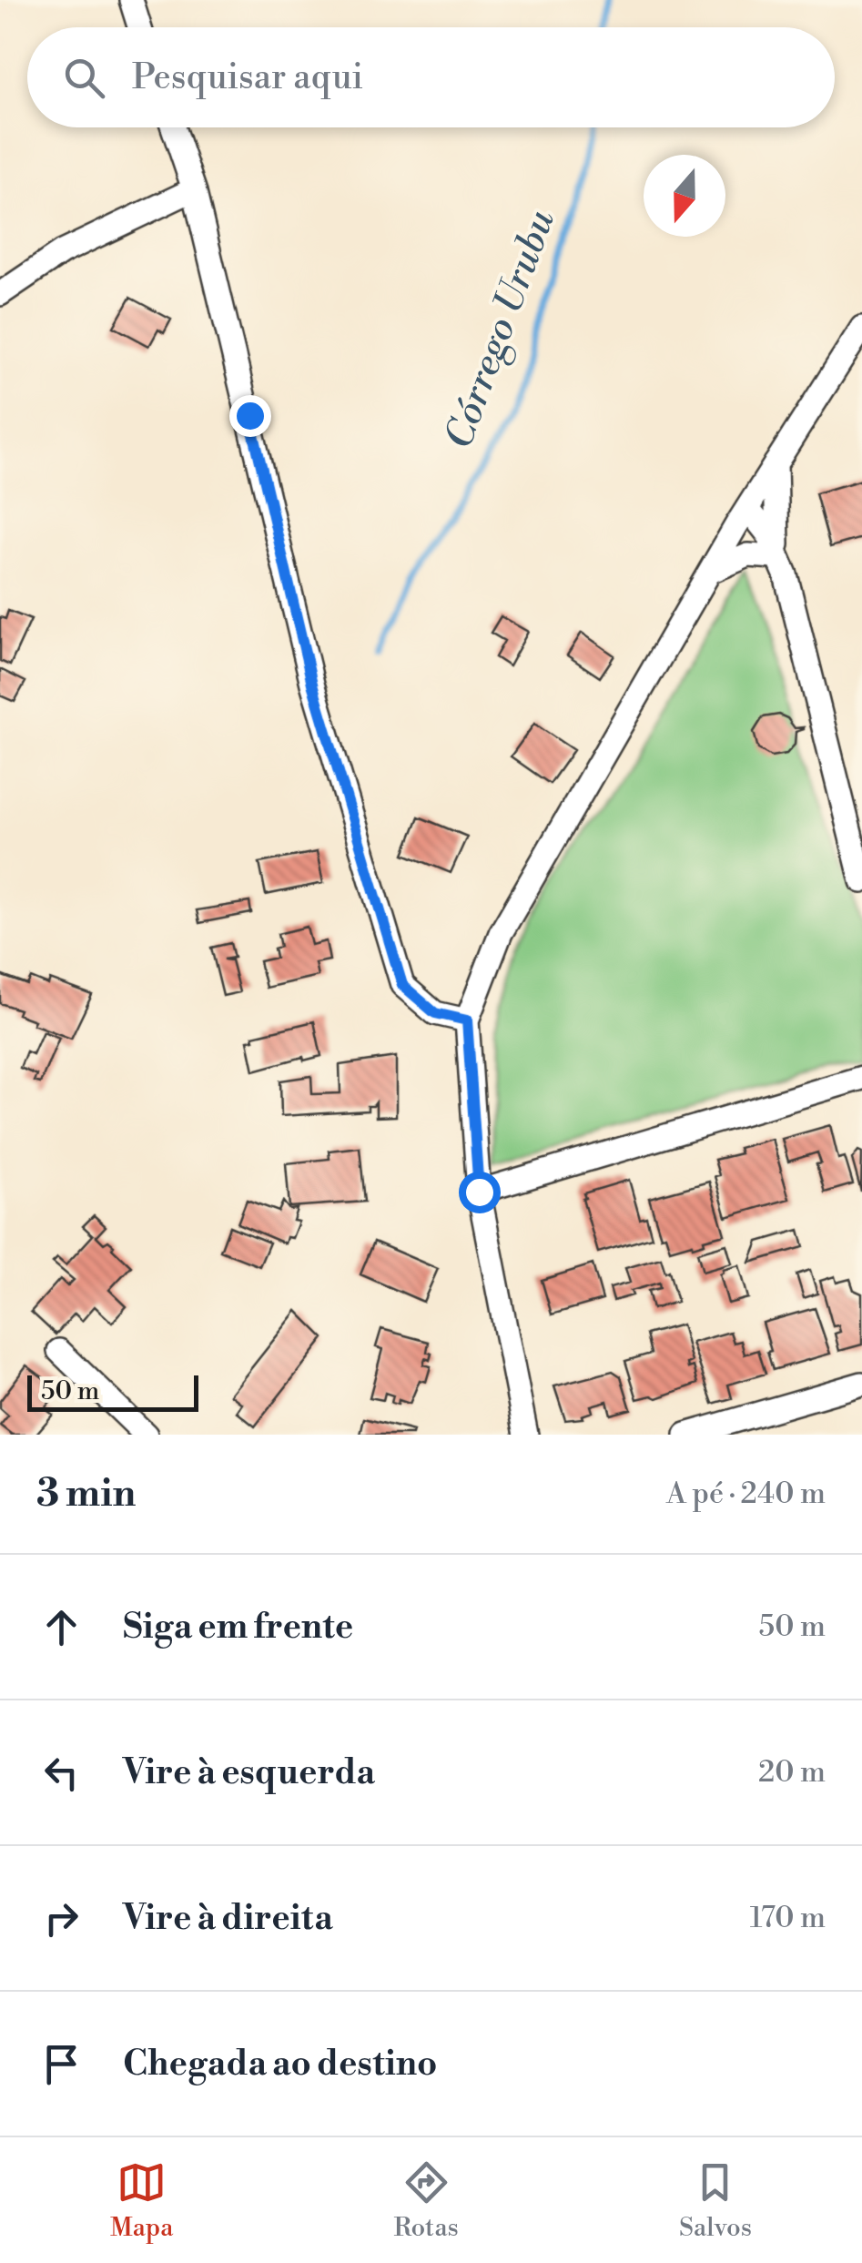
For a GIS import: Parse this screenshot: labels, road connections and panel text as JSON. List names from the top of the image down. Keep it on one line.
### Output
{"water":["Córrego Urubu"],"scale_bar":"50 m","north":"bottom","page":{"search":"Pesquisar aqui","scale":"50 m","heading":["3 min","A pé · 240 m"],"list":[["Siga em frente","50 m"],["Vire à esquerda","20 m"],["Vire à direita","170 m"],"Chegada ao destino"],"nav":["Mapa","Rotas","Salvos"]}}
